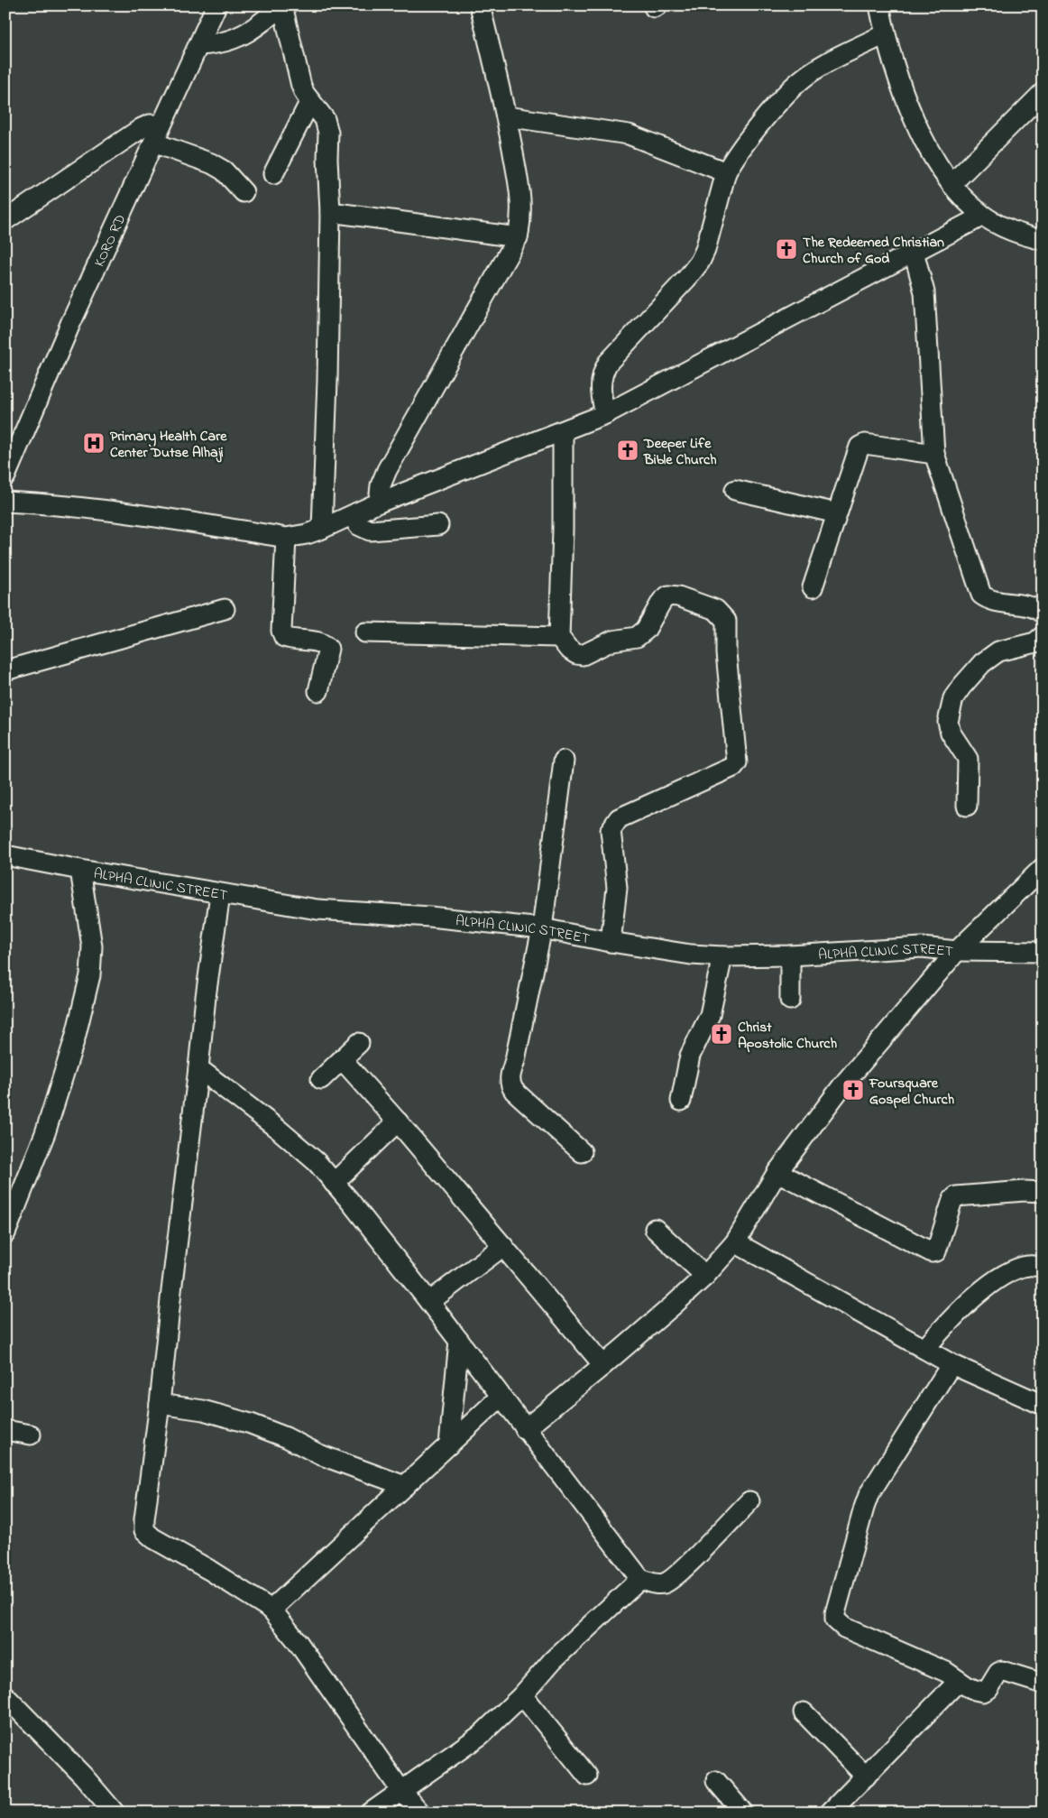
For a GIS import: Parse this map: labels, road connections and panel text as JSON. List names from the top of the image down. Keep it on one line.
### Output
{"streets":{"street":["KORO RD","ALPHA CLINIC STREET"]},"places":{"church":["The Redeemed Christian Church of God","Deeper Life Bible Church","Christ Apostolic Church","Foursquare Gospel Church"],"hospital":["Primary Health Care Center Dutse Alhaji"]}}
